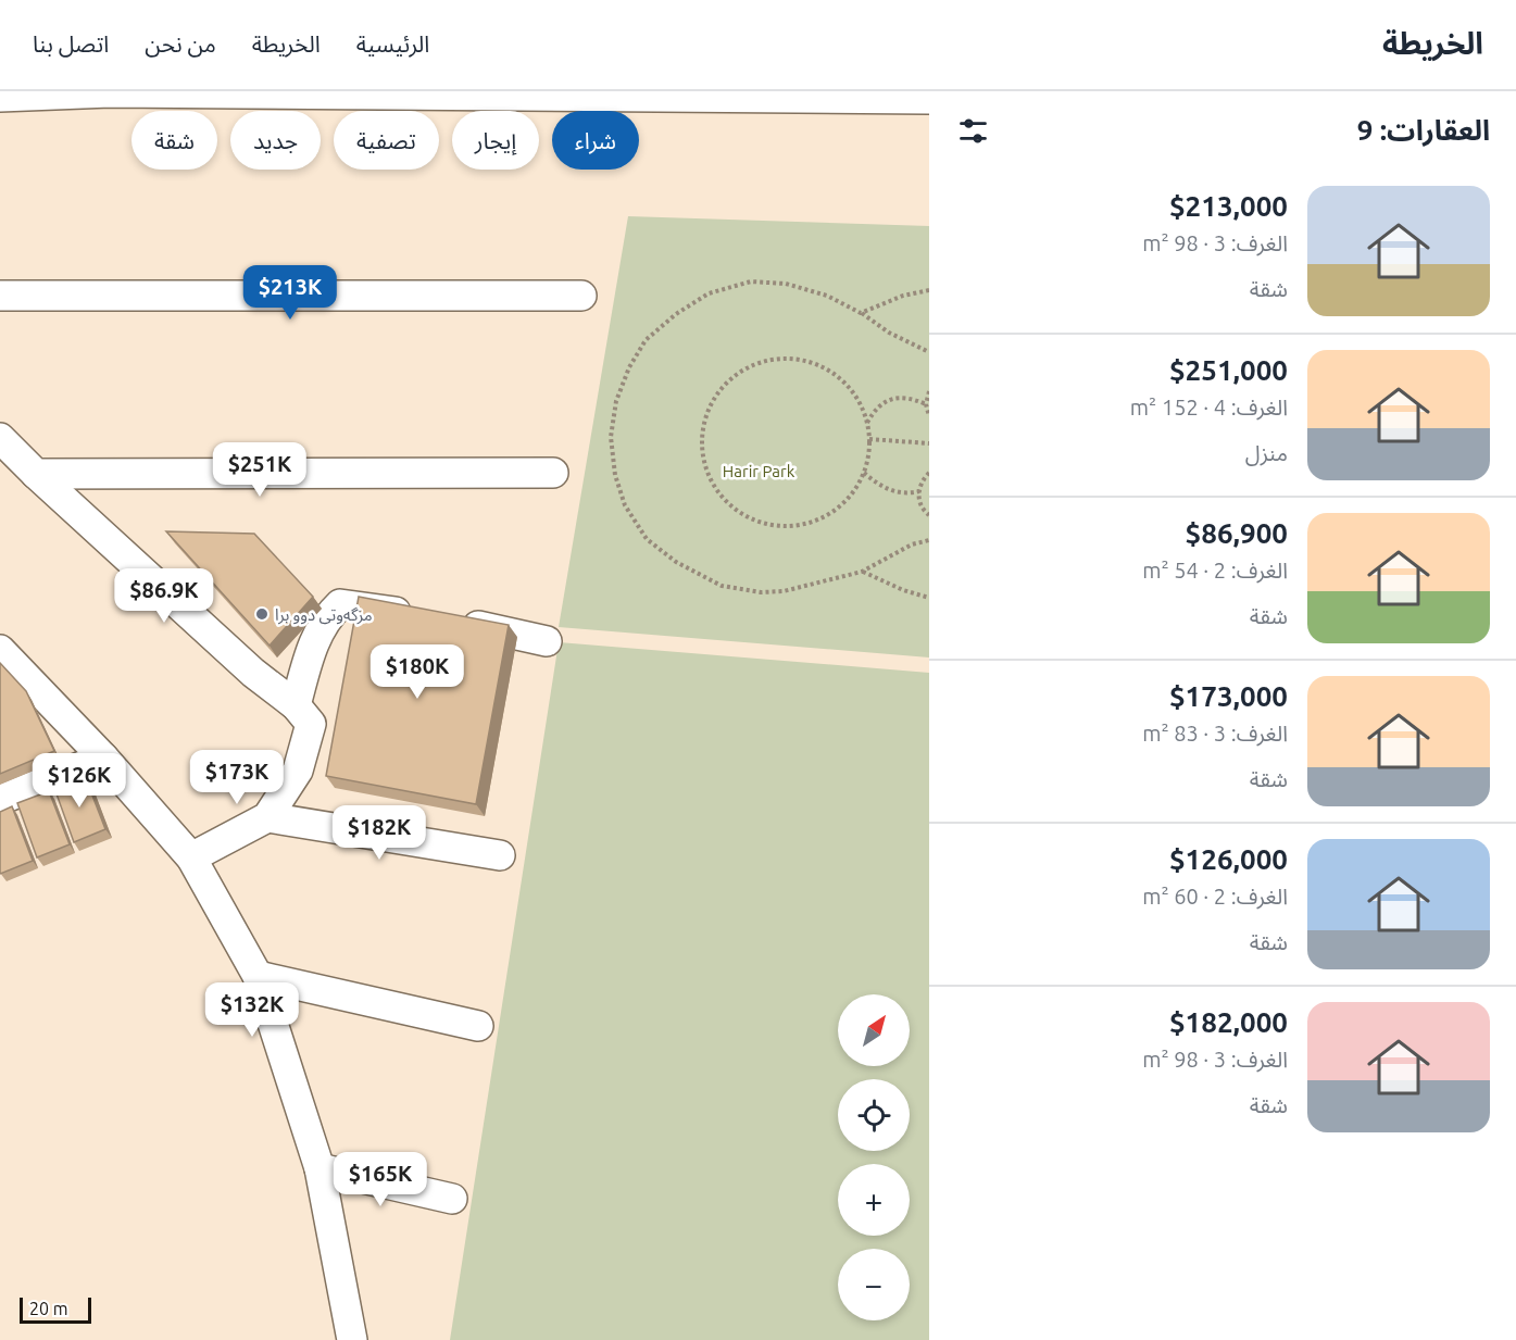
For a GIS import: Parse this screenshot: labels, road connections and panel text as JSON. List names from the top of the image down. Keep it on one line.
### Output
{"parks":["Harir Park"],"places":["مزگەوتی دوو برا"],"scale_bar":"20 m","north":"top right","page":{"header":"الخريطة","nav":["الرئيسية","الخريطة","من نحن","اتصل بنا"],"heading":"العقارات: 9","chip":["شراء","إيجار","تصفية","جديد","شقة"],"list":[{"name":"$213,000","note":"الغرف: 3 · 98 m² · شقة"},{"name":"$251,000","note":"الغرف: 4 · 152 m² · منزل"},{"name":"$86,900","note":"الغرف: 2 · 54 m² · شقة"},{"name":"$173,000","note":"الغرف: 3 · 83 m² · شقة"},{"name":"$126,000","note":"الغرف: 2 · 60 m² · شقة"},{"name":"$182,000","note":"الغرف: 3 · 98 m² · شقة"}],"price":["$213K","$251K","$86.9K","$180K","$173K","$126K","$182K","$132K","$165K"],"map_buttons":["+","−"],"scale":"20 m"}}
